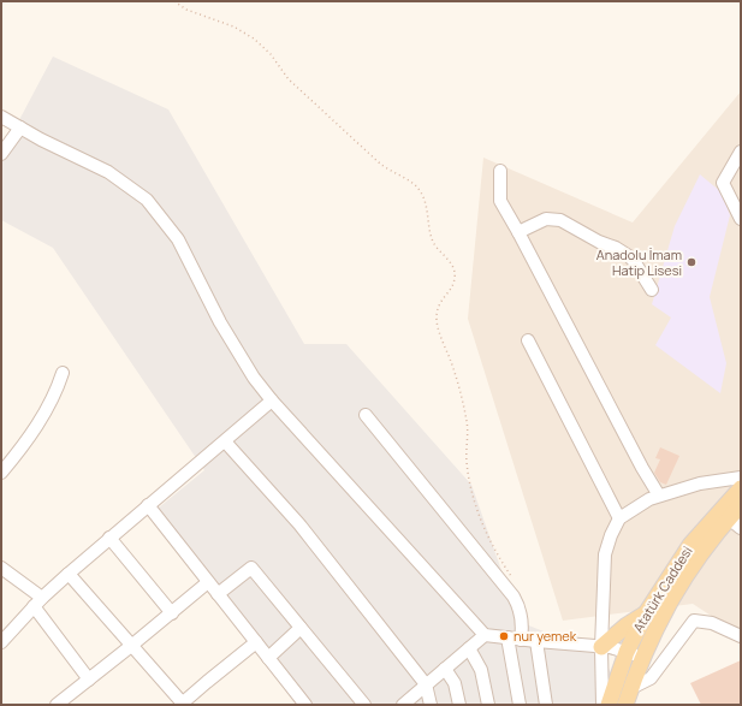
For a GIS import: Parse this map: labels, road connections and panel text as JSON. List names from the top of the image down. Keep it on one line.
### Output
{"streets":{"main road":["Atatürk Caddesi"]},"places":["Anadolu İmam Hatip Lisesi","nur yemek"]}
